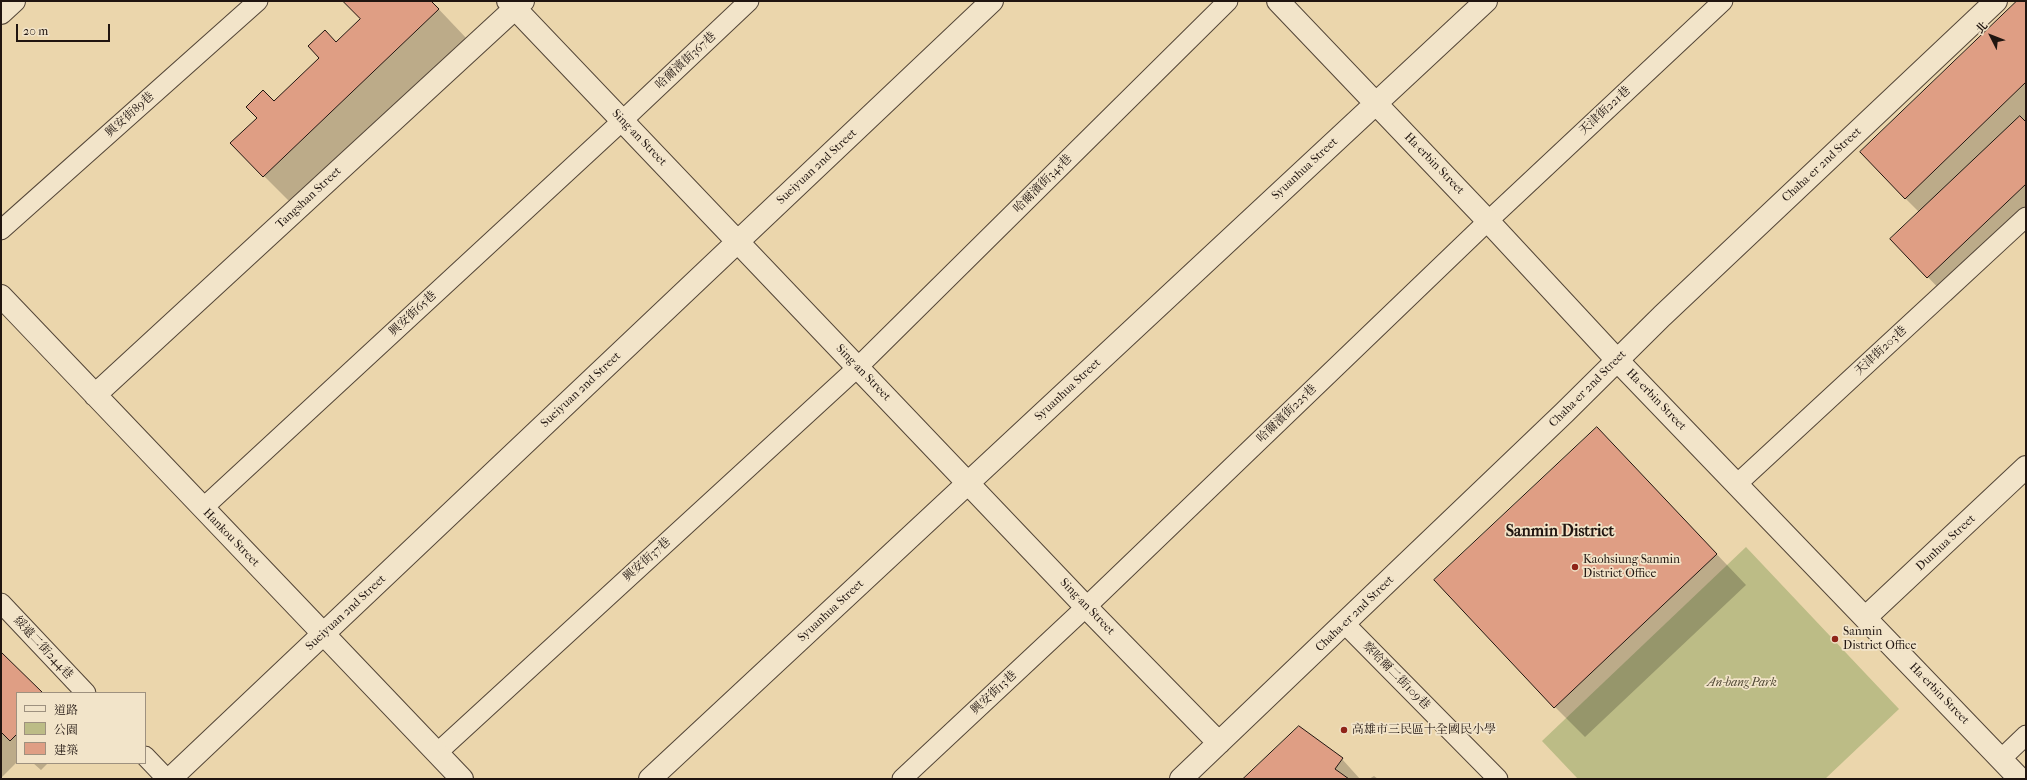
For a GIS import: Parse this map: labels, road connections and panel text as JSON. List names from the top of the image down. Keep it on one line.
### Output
{"streets":{"street":["Sing-an Street","Ha-erbin Street","Chaha-er 2nd Street","Sueiyuan 2nd Street","Syuanhua Street","Tangshan Street","Hankou Street","Dunhua Street"],"lane":["哈爾濱街367巷","天津街221巷","興安街89巷","哈爾濱街345巷","興安街65巷","天津街203巷","哈爾濱街225巷","興安街37巷","綏遠二街244巷","察哈爾二街109巷","興安街13巷"]},"crossings":[["哈爾濱街367巷","Sing-an Street"],["哈爾濱街367巷","興安街65巷"],["天津街221巷","Ha-erbin Street"],["天津街221巷","哈爾濱街225巷"],["Sing-an Street","Chaha-er 2nd Street"],["Sing-an Street","Sueiyuan 2nd Street"],["Sing-an Street","Syuanhua Street"],["Sing-an Street","哈爾濱街345巷"],["Sing-an Street","Tangshan Street"],["Sing-an Street","興安街65巷"],["Sing-an Street","哈爾濱街225巷"],["Sing-an Street","興安街37巷"],["Sing-an Street","興安街13巷"],["Ha-erbin Street","Chaha-er 2nd Street"],["Ha-erbin Street","Syuanhua Street"],["Ha-erbin Street","天津街203巷"],["Ha-erbin Street","哈爾濱街225巷"],["Ha-erbin Street","Dunhua Street"],["Chaha-er 2nd Street","察哈爾二街109巷"],["Sueiyuan 2nd Street","Hankou Street"],["哈爾濱街345巷","興安街37巷"],["Tangshan Street","Hankou Street"],["興安街65巷","Hankou Street"],["哈爾濱街225巷","興安街13巷"],["Hankou Street","興安街37巷"]],"districts":["Sanmin District"],"parks":["An-bang Park"],"places":["Kaohsiung Sanmin District Office","Sanmin District Office","高雄市三民區十全國民小學"],"legend":["道路","公園","建築"],"scale_bar":"20 m","north":"top left"}
